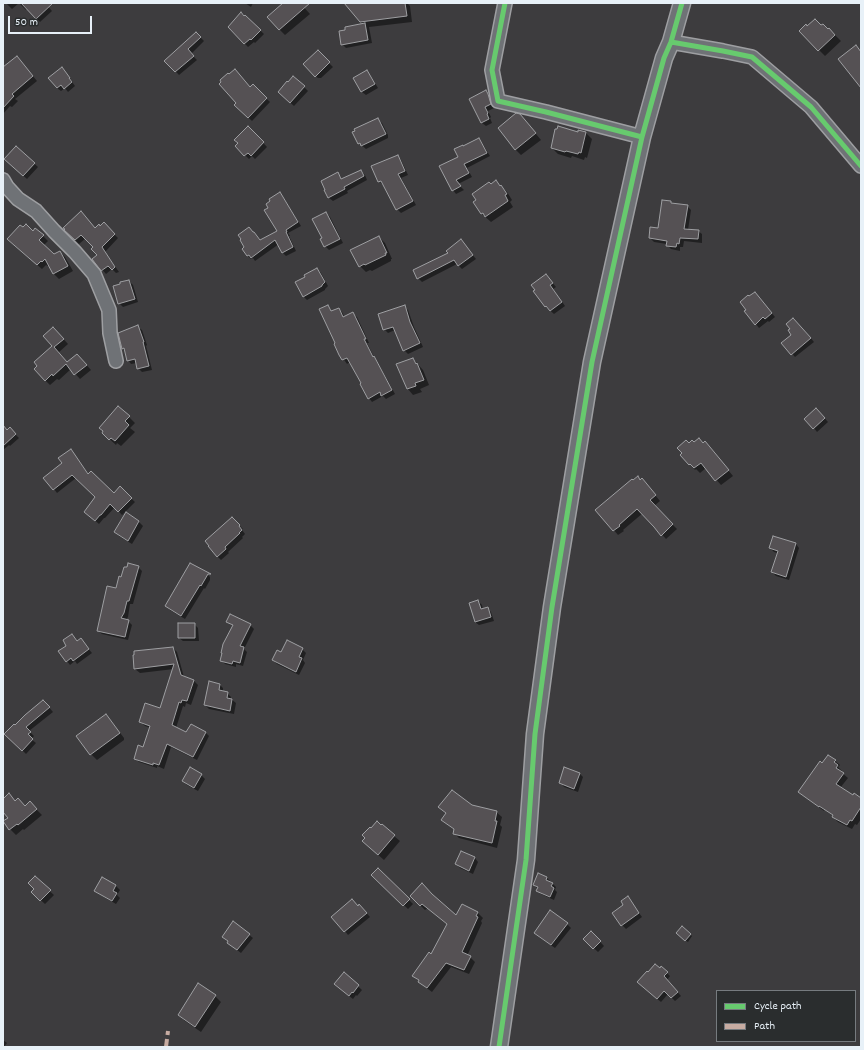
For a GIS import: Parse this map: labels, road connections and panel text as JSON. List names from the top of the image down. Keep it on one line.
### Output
{"legend":["Cycle path","Path"],"scale_bar":"50 m"}
